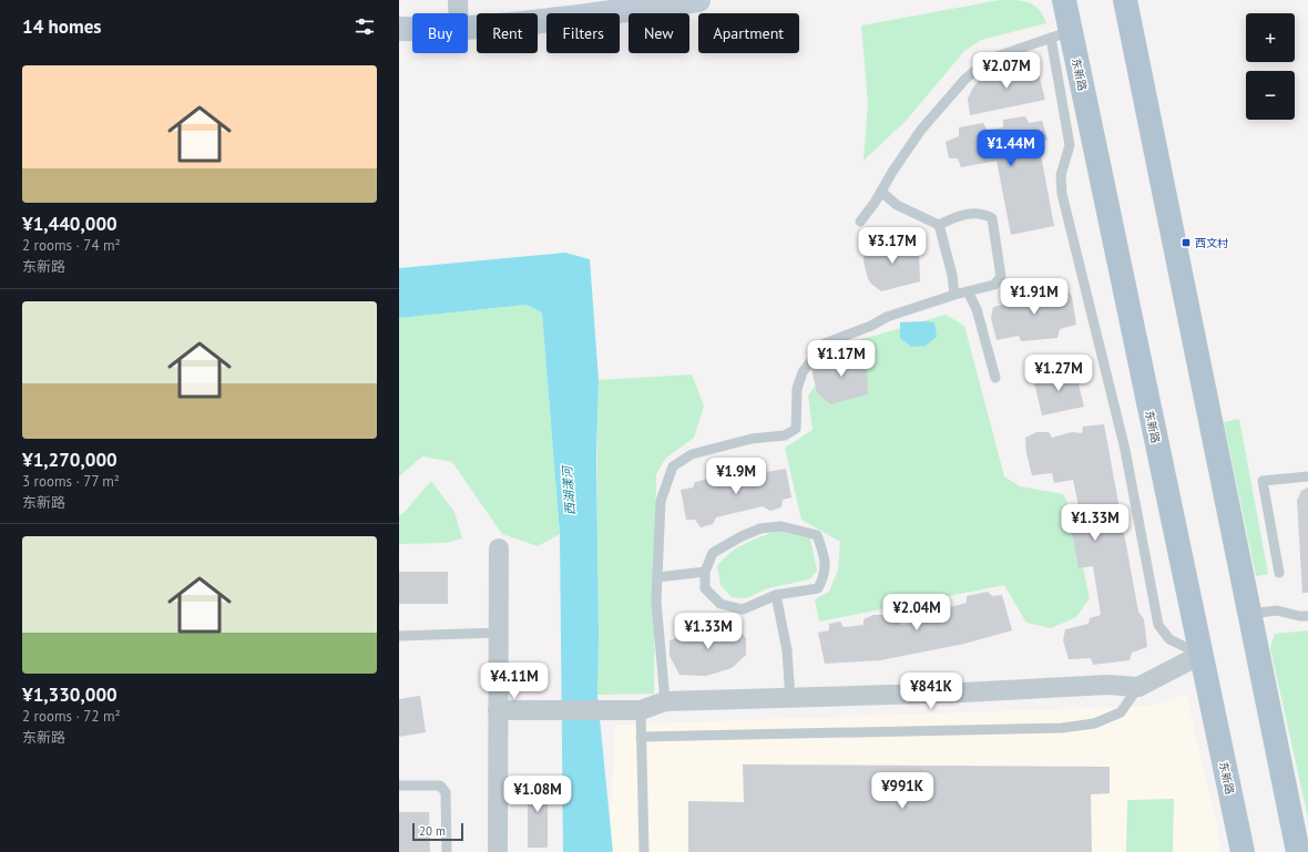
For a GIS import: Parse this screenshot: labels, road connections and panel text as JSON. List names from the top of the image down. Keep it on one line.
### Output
{"streets":{"main road":["东新路"]},"water":["西湖漾河"],"places":{"transit":["西文村"]},"scale_bar":"20 m","page":{"heading":"14 homes","map_buttons":["+","−"],"chip":["Buy","Rent","Filters","New","Apartment"],"price":["¥2.07M","¥1.44M","¥3.17M","¥1.91M","¥1.17M","¥1.27M","¥1.9M","¥1.33M","¥2.04M","¥1.33M","¥4.11M","¥841K","¥991K","¥1.08M"],"list":[{"name":"¥1,440,000","note":"2 rooms · 74 m² · 东新路"},{"name":"¥1,270,000","note":"3 rooms · 77 m² · 东新路"},{"name":"¥1,330,000","note":"2 rooms · 72 m² · 东新路"}],"scale":"20 m"}}
